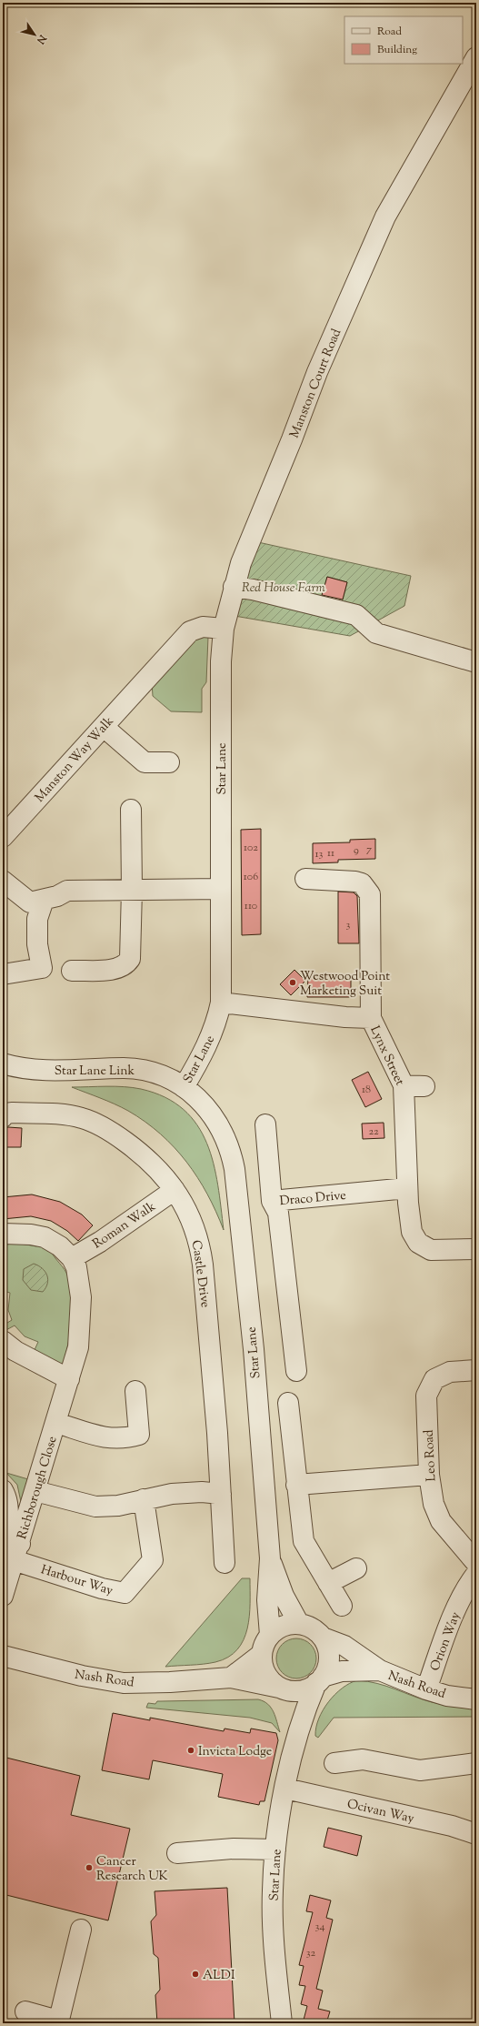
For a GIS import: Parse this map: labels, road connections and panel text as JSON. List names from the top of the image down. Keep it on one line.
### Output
{"streets":{"street":["Manston Court Road","Manston Way Walk","Star Lane","Lynx Street","Star Lane Link","Draco Drive","Roman Walk","Castle Drive","Leo Road","Richborough Close","Harbour Way","Orion Way","Nash Road","Ocivan Way"]},"crossings":[["Manston Court Road","Manston Way Walk"],["Manston Court Road","Star Lane"],["Manston Way Walk","Star Lane"],["Star Lane","Lynx Street"],["Star Lane","Star Lane Link"],["Star Lane","Nash Road"],["Star Lane","Ocivan Way"],["Lynx Street","Draco Drive"],["Roman Walk","Castle Drive"],["Roman Walk","Richborough Close"],["Richborough Close","Harbour Way"],["Orion Way","Nash Road"]],"parks":["Red House Farm"],"places":["Westwood Point Marketing Suit","Invicta Lodge","Cancer Research UK","ALDI"],"house_numbers":["102","7","9","11","13","106","110","3","18","22","34","32"],"legend":["Road","Building"],"north":"bottom right"}
